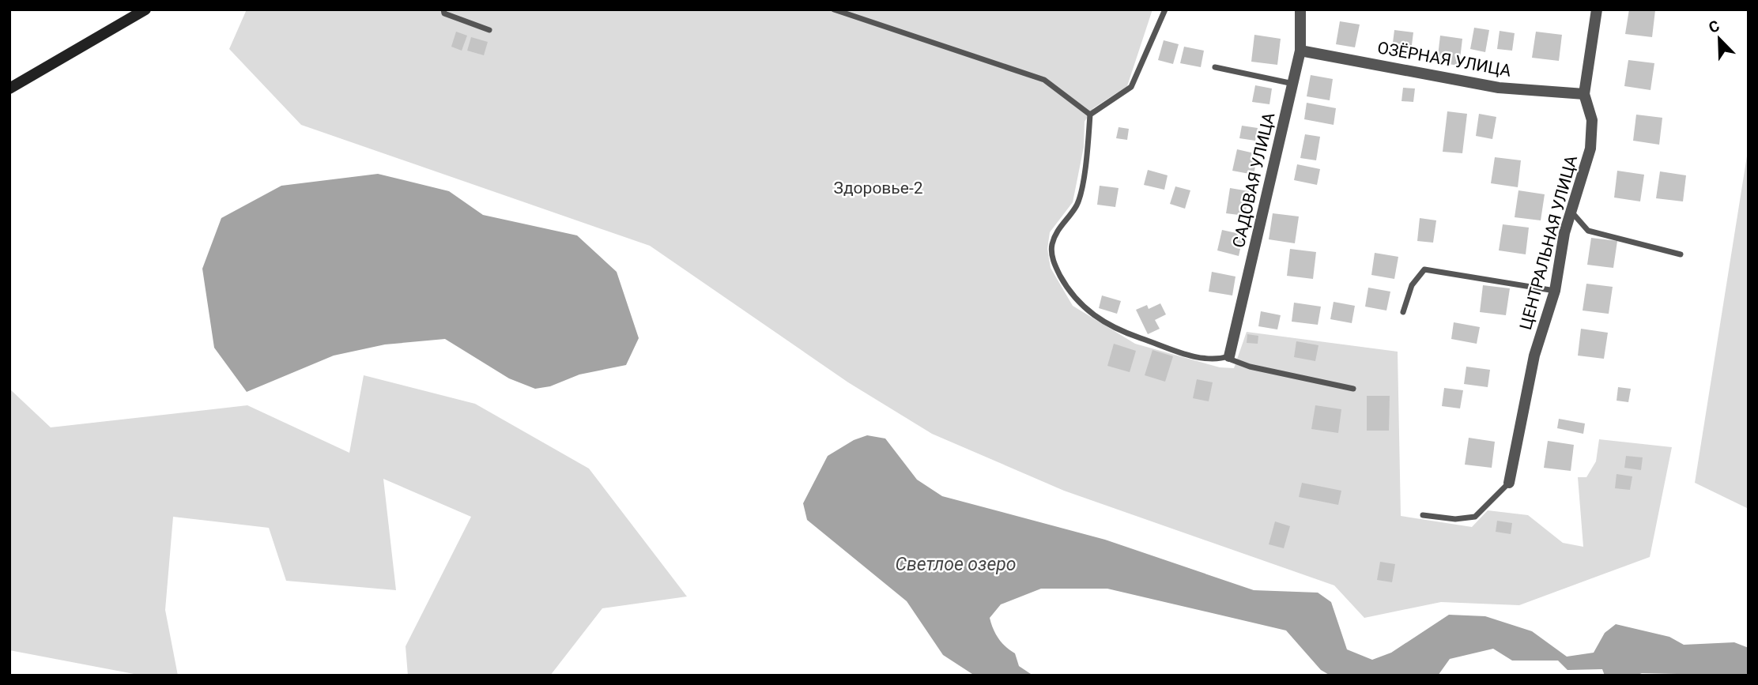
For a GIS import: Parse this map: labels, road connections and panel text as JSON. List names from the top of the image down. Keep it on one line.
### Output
{"streets":{"street":["ОЗЁРНАЯ УЛИЦА","САДОВАЯ УЛИЦА","ЦЕНТРАЛЬНАЯ УЛИЦА"]},"crossings":[["ОЗЁРНАЯ УЛИЦА","САДОВАЯ УЛИЦА"],["ОЗЁРНАЯ УЛИЦА","ЦЕНТРАЛЬНАЯ УЛИЦА"]],"water":["Светлое озеро"],"parks":["Здоровье-2"],"north":"top left"}
